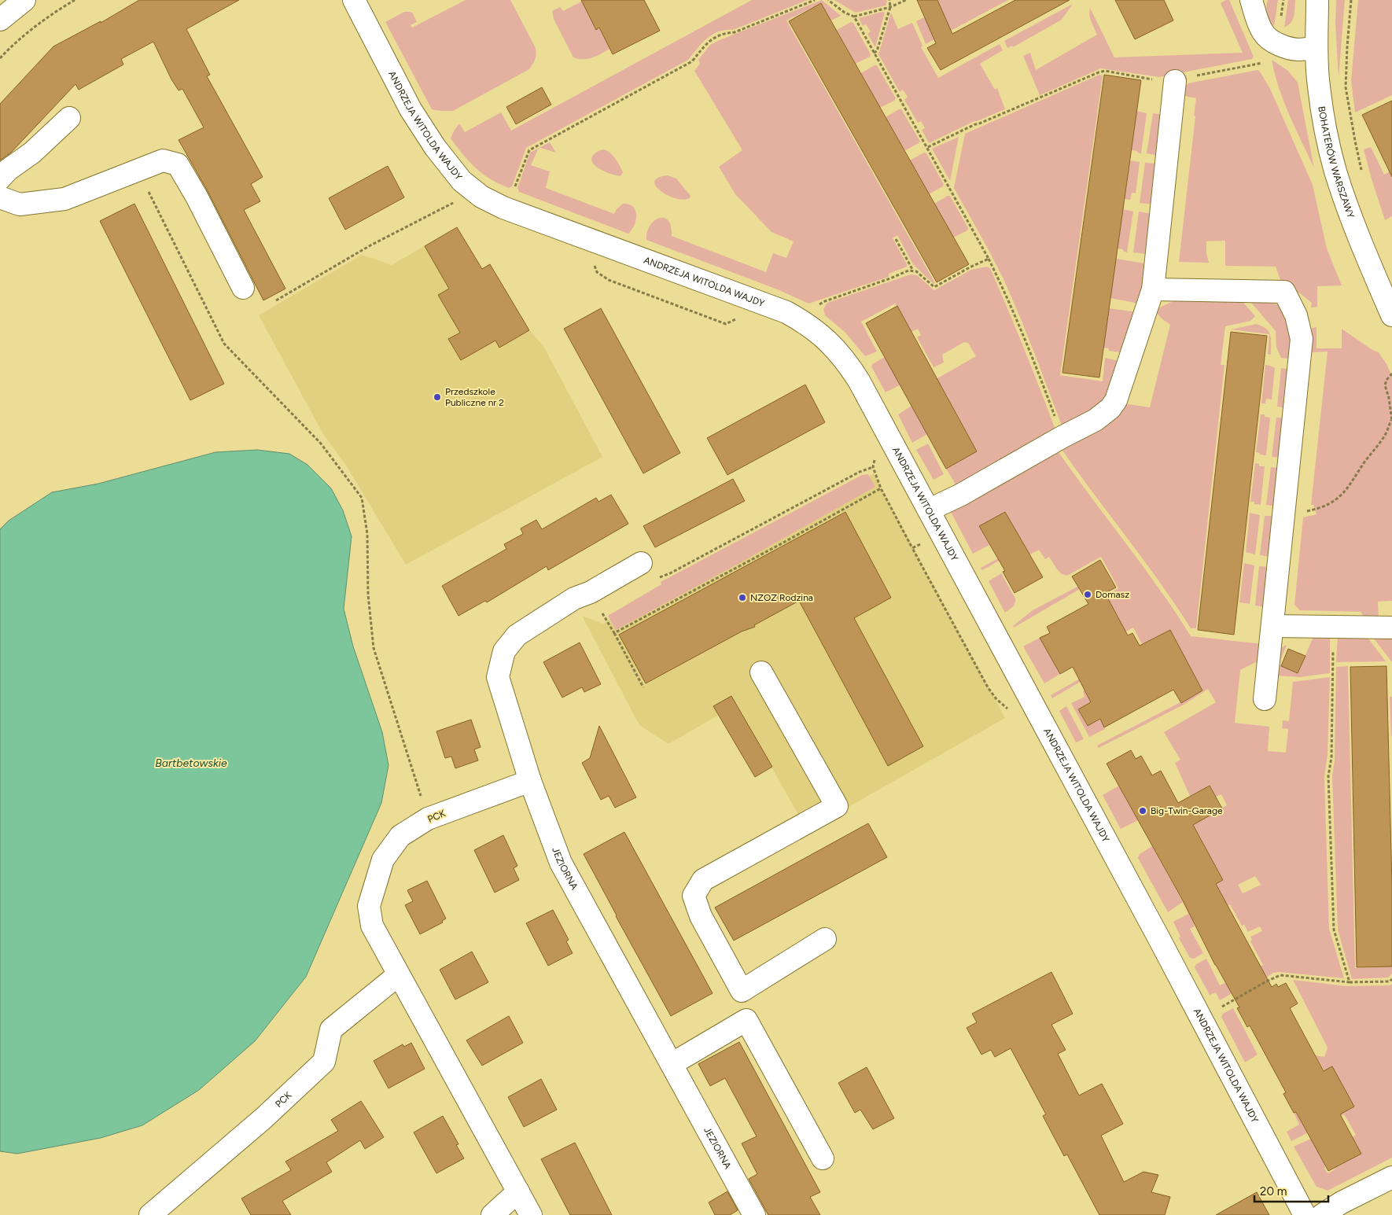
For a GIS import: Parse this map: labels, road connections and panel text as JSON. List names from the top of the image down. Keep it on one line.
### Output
{"streets":{"street":["ANDRZEJA WITOLDA WAJDY","BOHATERÓW WARSZAWY","PCK","JEZIORNA"]},"crossings":[["PCK","JEZIORNA"]],"water":["Bartbetowskie"],"places":["Przedszkole Publiczne nr 2","Domasz","NZOZ Rodzina","Big-Twin-Garage"],"scale_bar":"20 m"}
